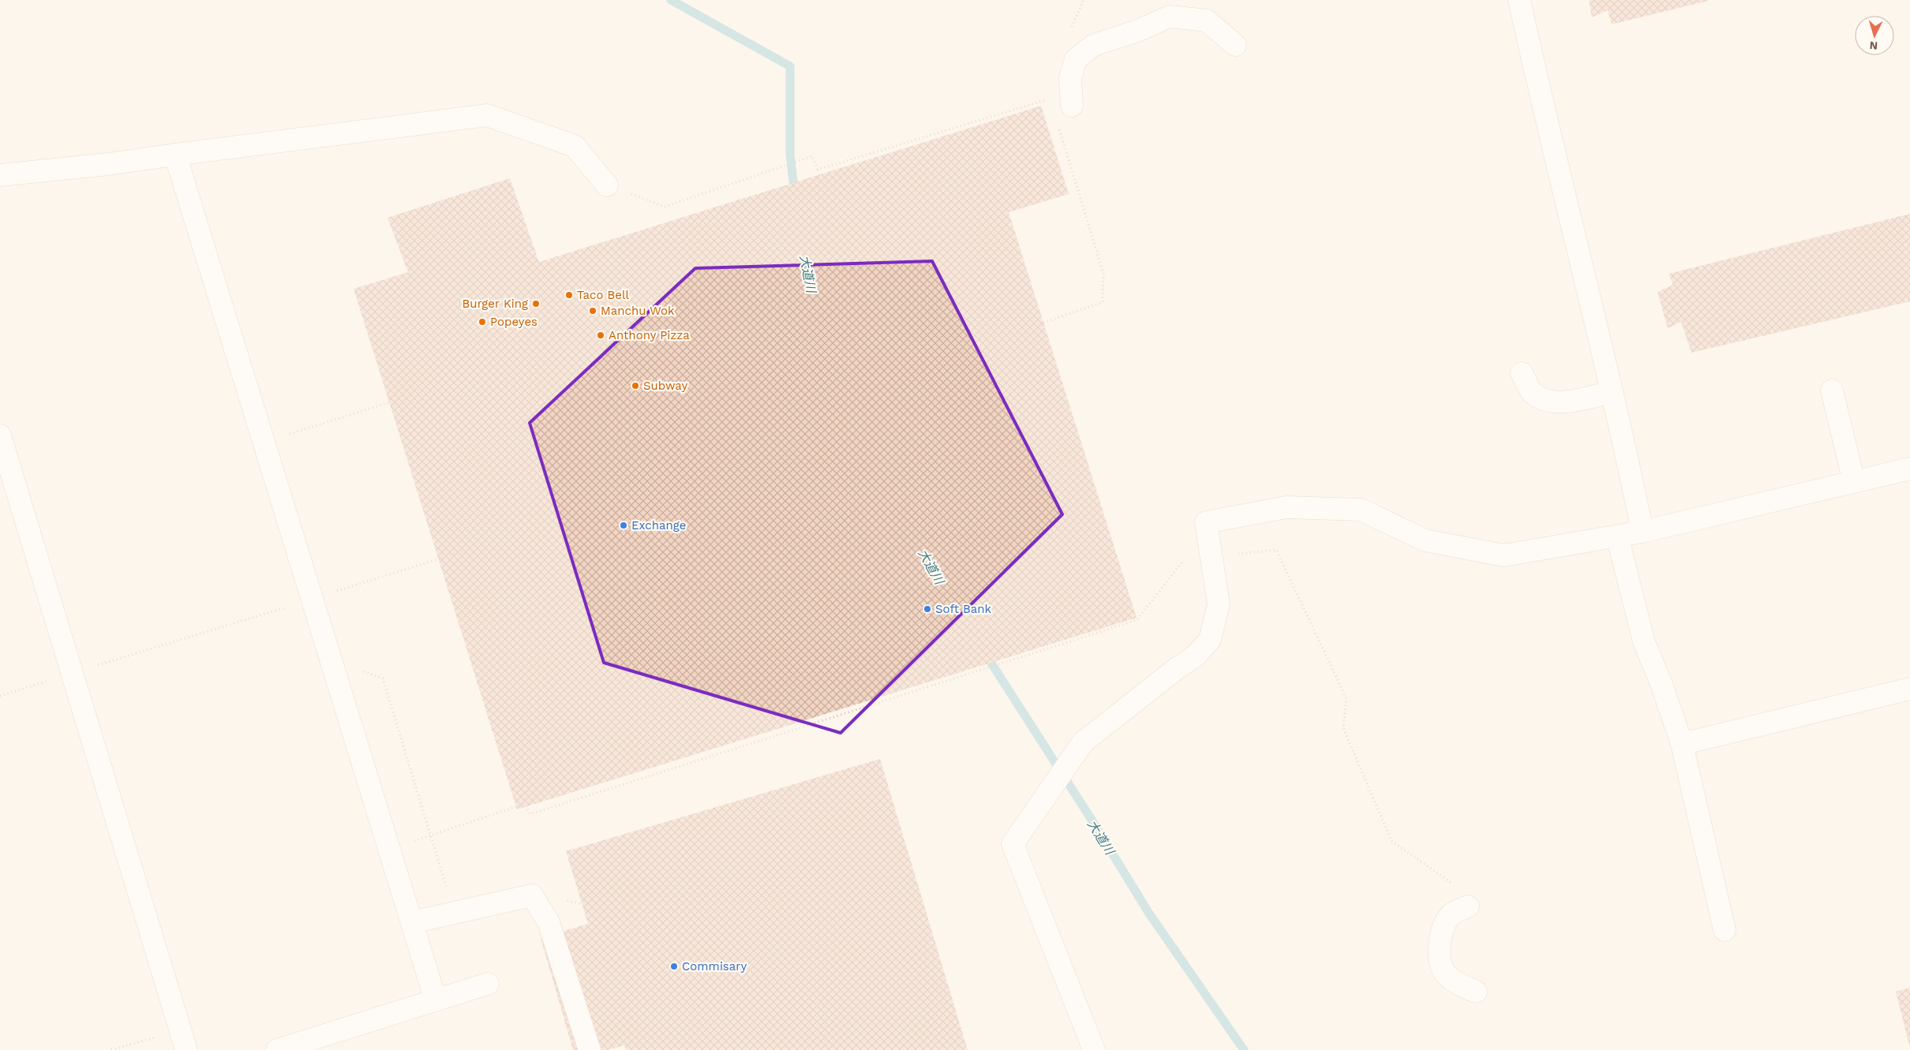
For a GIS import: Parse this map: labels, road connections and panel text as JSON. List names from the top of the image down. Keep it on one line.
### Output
{"water":["大道川"],"places":["Taco Bell","Burger King","Manchu Wok","Popeyes","Anthony Pizza","Subway","Exchange","Soft Bank","Commisary"],"north":"bottom"}
